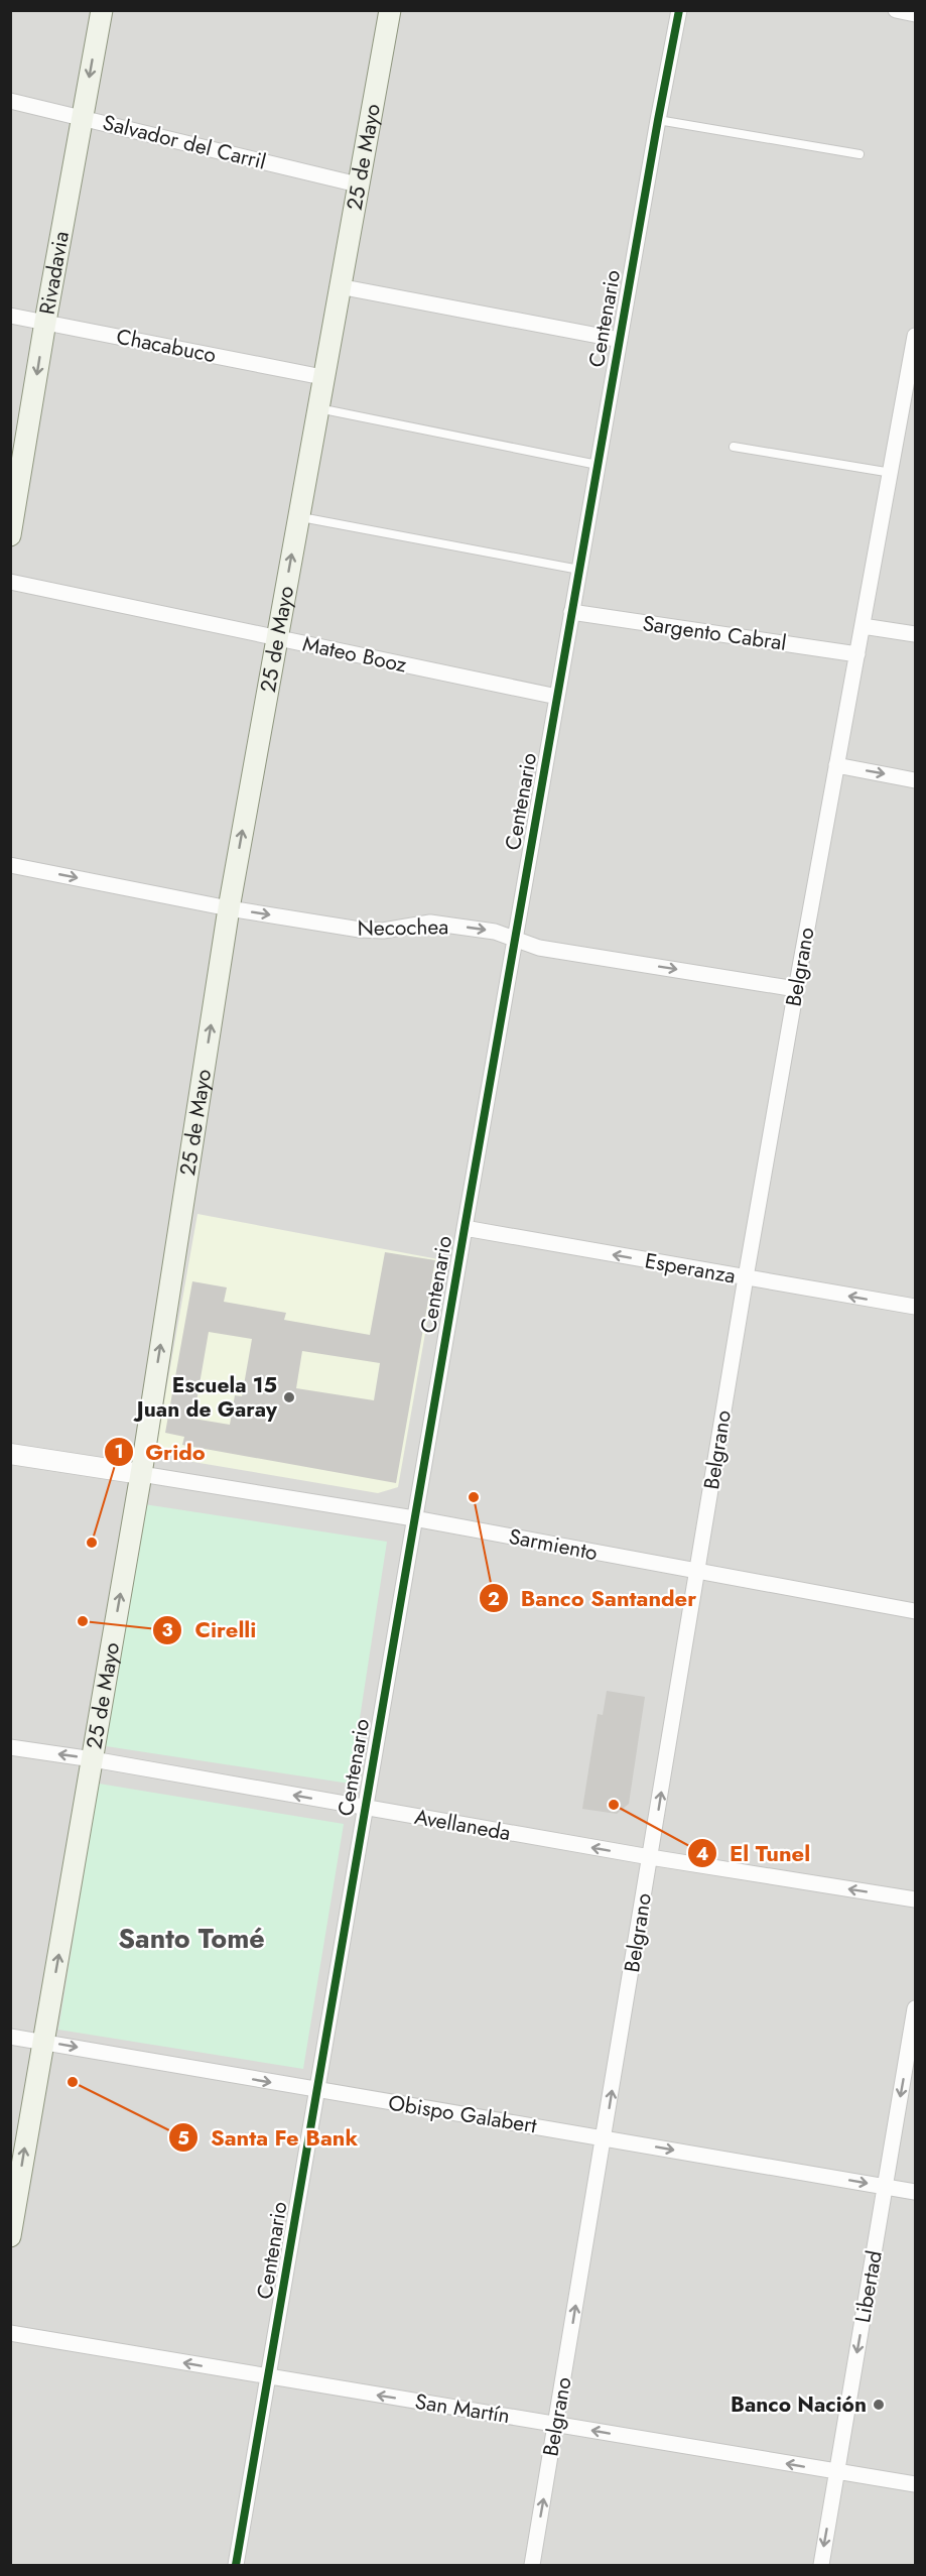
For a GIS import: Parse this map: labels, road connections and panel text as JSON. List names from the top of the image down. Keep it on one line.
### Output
{"streets":{"main road":["25 de Mayo","Rivadavia"],"street":["Salvador del Carril","Centenario","Chacabuco","Sargento Cabral","Mateo Booz","Necochea","Belgrano","Esperanza","Sarmiento","Avellaneda","Obispo Galabert","Libertad","San Martín"]},"crossings":[["Salvador del Carril","25 de Mayo"],["Salvador del Carril","Rivadavia"],["25 de Mayo","Chacabuco"],["25 de Mayo","Mateo Booz"],["25 de Mayo","Necochea"],["25 de Mayo","Sarmiento"],["25 de Mayo","Avellaneda"],["25 de Mayo","Obispo Galabert"],["Rivadavia","Chacabuco"],["Centenario","Sargento Cabral"],["Centenario","Mateo Booz"],["Centenario","Necochea"],["Centenario","Esperanza"],["Centenario","Sarmiento"],["Centenario","Avellaneda"],["Centenario","Obispo Galabert"],["Centenario","San Martín"],["Sargento Cabral","Belgrano"],["Necochea","Belgrano"],["Belgrano","Esperanza"],["Belgrano","Sarmiento"],["Belgrano","Avellaneda"],["Belgrano","Obispo Galabert"],["Belgrano","San Martín"],["Obispo Galabert","Libertad"],["Libertad","San Martín"]],"one_way":["25 de Mayo","Rivadavia","Necochea","Belgrano","Esperanza","Avellaneda","Obispo Galabert","Libertad","San Martín"],"districts":["Santo Tomé"],"places":["Escuela 15 Juan de Garay","Banco Santander","Grido","Cirelli","El Tunel","Santa Fe Bank","Banco Nación"]}
